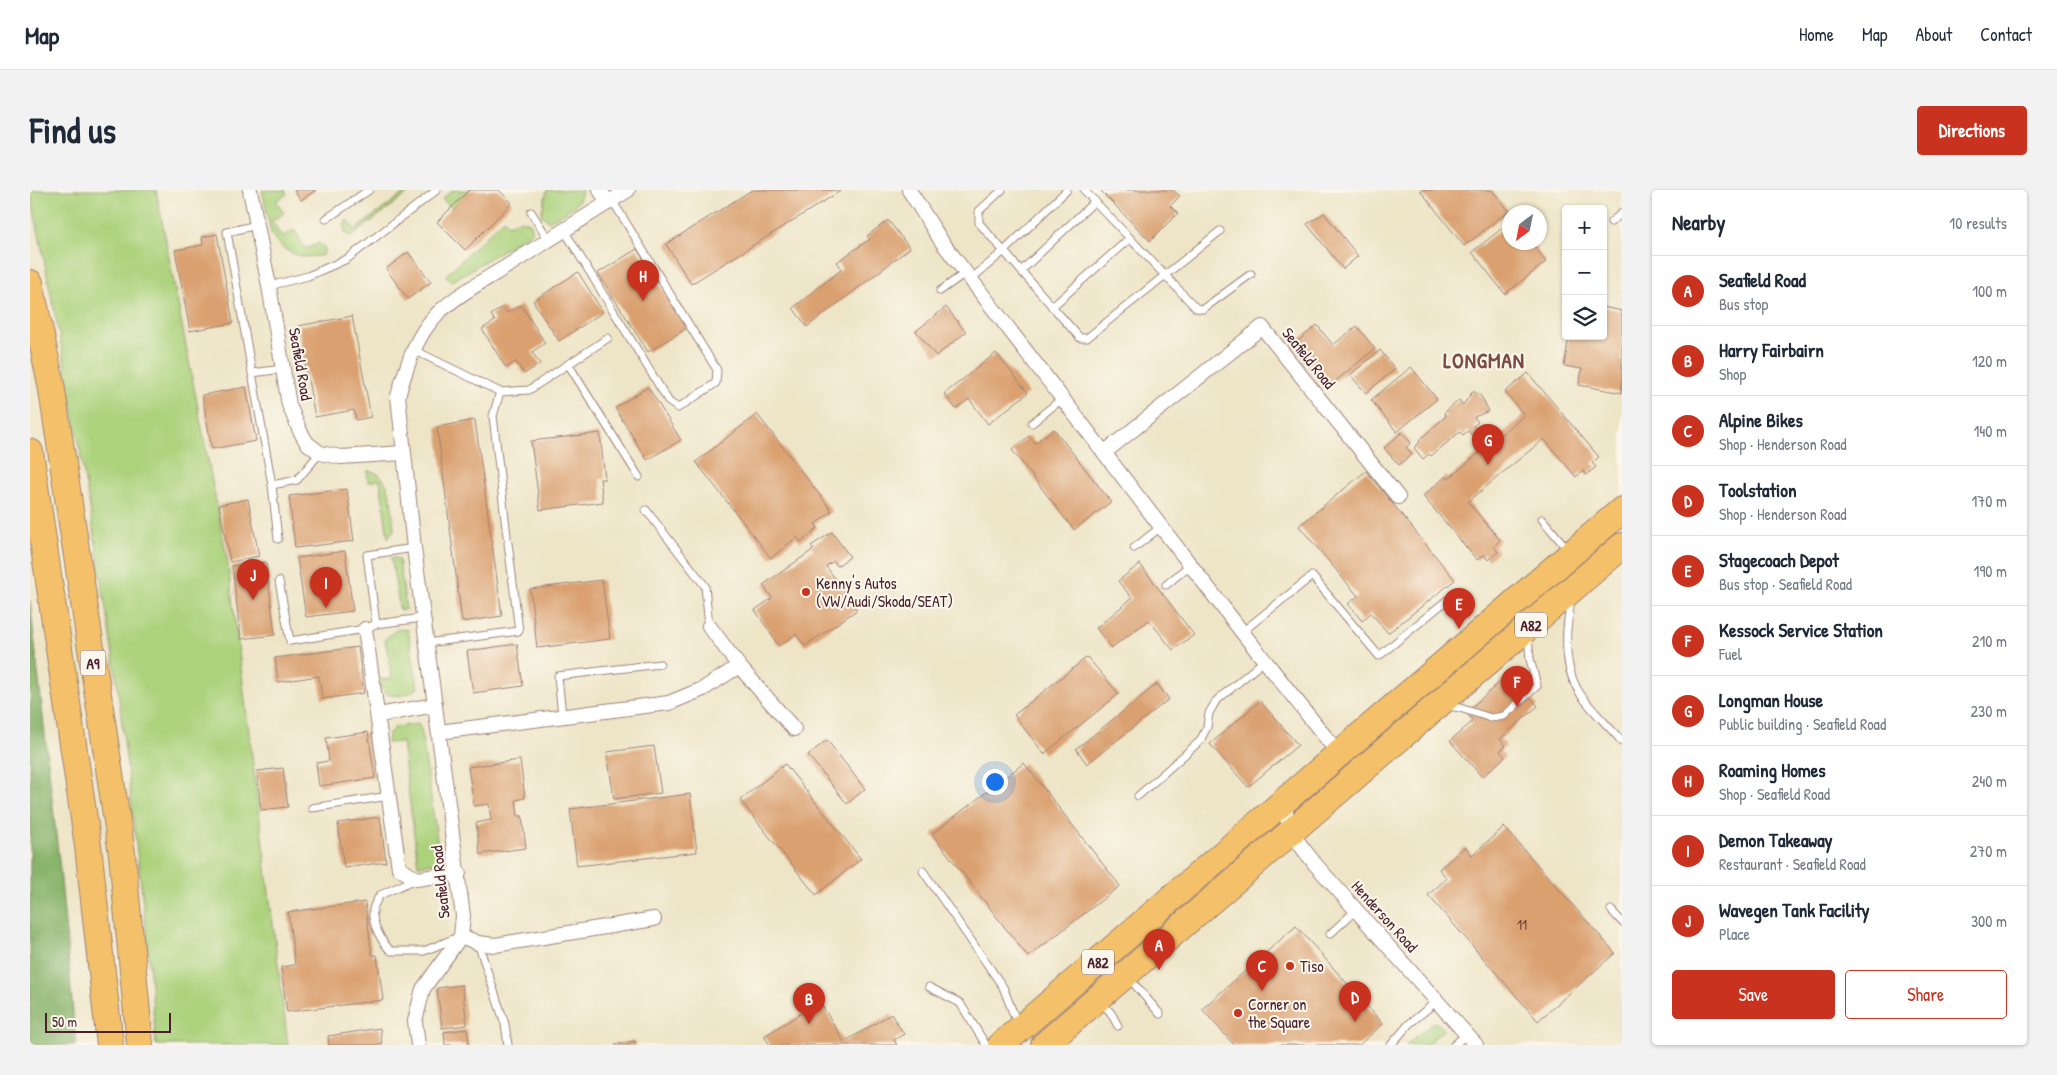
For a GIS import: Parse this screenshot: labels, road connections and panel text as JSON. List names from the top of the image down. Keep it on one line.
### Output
{"streets":{"highway":["A82","A9"],"street":["Seafield Road","Henderson Road"]},"crossings":[["A82","Henderson Road"]],"districts":["LONGMAN"],"places":["Kenny's Autos (VW/Audi/Skoda/SEAT)","Tiso","Corner on the Square"],"house_numbers":["11"],"scale_bar":"50 m","north":"bottom left","page":{"header":"Map","nav":["Home","Map","About","Contact"],"buttons":["Directions",["Save","Share"]],"title":"Find us","heading":["Nearby","10 results"],"map_buttons":["+","−"],"list":[{"mark":"A","name":"Seafield Road","note":"Bus stop","value":"100 m"},{"mark":"B","name":"Harry Fairbairn","note":"Shop","value":"120 m"},{"mark":"C","name":"Alpine Bikes","note":"Shop · Henderson Road","value":"140 m"},{"mark":"D","name":"Toolstation","note":"Shop · Henderson Road","value":"170 m"},{"mark":"E","name":"Stagecoach Depot","note":"Bus stop · Seafield Road","value":"190 m"},{"mark":"F","name":"Kessock Service Station","note":"Fuel","value":"210 m"},{"mark":"G","name":"Longman House","note":"Public building · Seafield Road","value":"230 m"},{"mark":"H","name":"Roaming Homes","note":"Shop · Seafield Road","value":"240 m"},{"mark":"I","name":"Demon Takeaway","note":"Restaurant · Seafield Road","value":"270 m"},{"mark":"J","name":"Wavegen Tank Facility","note":"Place","value":"300 m"}],"pins":["H","G","J","I","E","F","A","C","D","B"],"scale":"50 m"}}
